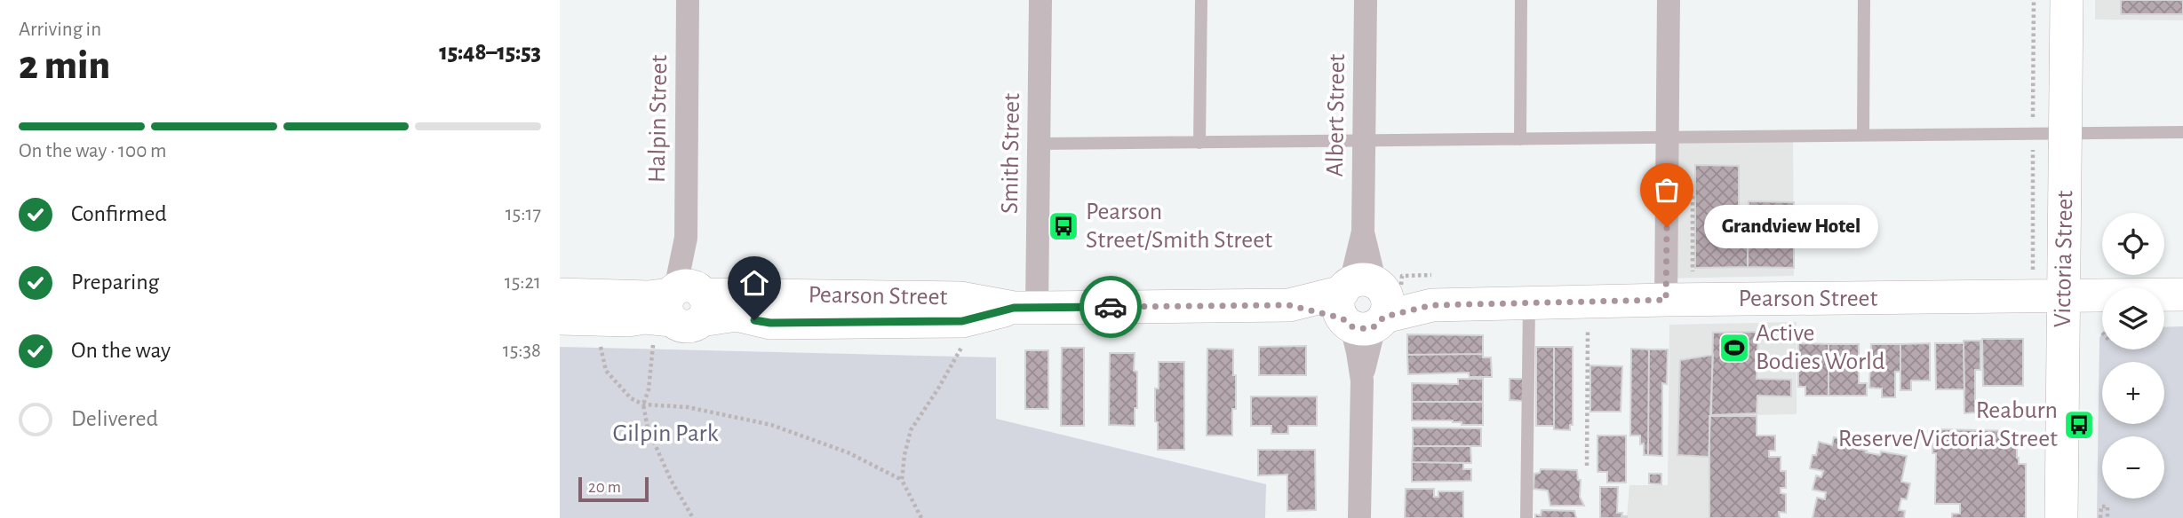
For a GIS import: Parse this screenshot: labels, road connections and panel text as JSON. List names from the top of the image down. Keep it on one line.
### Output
{"streets":{"street":["Albert Street","Halpin Street","Smith Street","Victoria Street","Pearson Street"]},"crossings":[["Albert Street","Pearson Street"],["Halpin Street","Pearson Street"],["Smith Street","Pearson Street"],["Victoria Street","Pearson Street"]],"parks":["Gilpin Park"],"places":{"bus stop":["Pearson Street/Smith Street","Reaburn Reserve/Victoria Street"],"other":["Grandview Hotel"],"sports":["Active Bodies World"]},"scale_bar":"20 m","page":{"heading":["2 min","Arriving in","15:48–15:53"],"bar":"On the way · 100 m","list":[["Confirmed","15:17"],["Preparing","15:21"],["On the way","15:38"],"Delivered"],"bubble":"Grandview Hotel","map_buttons":["+","−"],"scale":"20 m"}}
